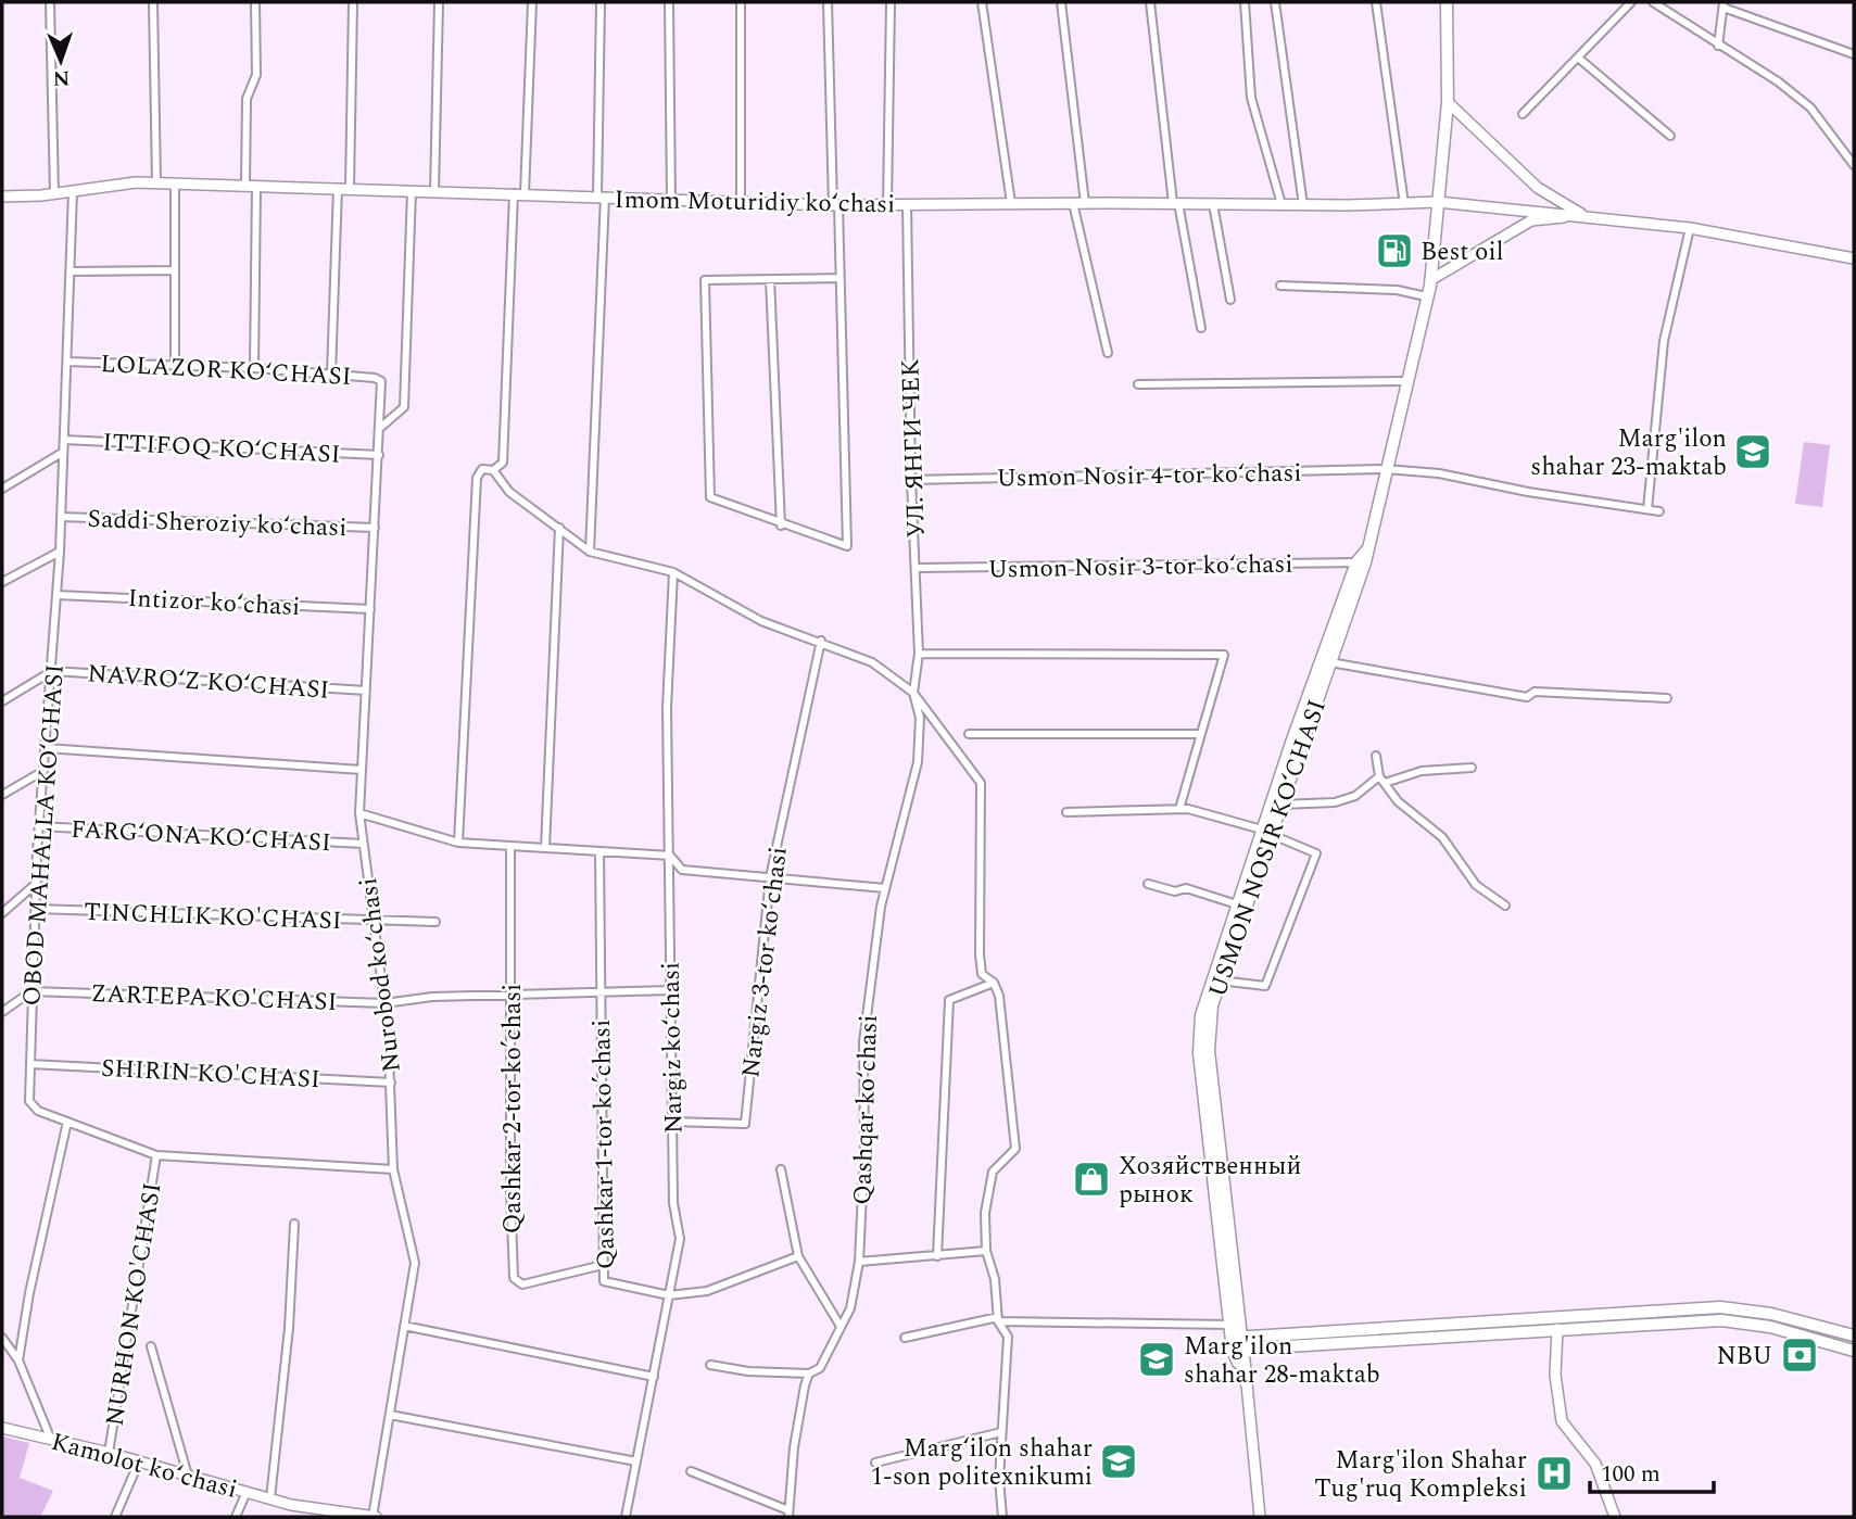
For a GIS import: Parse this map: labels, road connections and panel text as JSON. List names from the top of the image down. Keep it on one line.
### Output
{"streets":{"main road":["USMON NOSIR KO‘CHASI"],"street":["Imom Moturidiy koʻchasi","LOLAZOR KO‘CHASI","ITTIFOQ KO‘CHASI","УЛ. ЯНГИ ЧЕК","Usmon Nosir 4-tor koʻchasi","Saddi Sheroziy koʻchasi","Usmon Nosir 3-tor koʻchasi","Intizor koʻchasi","NAVRO‘Z KO‘CHASI","OBOD MAHALLA KO‘CHASI","FARG‘ONA KO‘CHASI","TINCHLIK KO'CHASI","Nargiz 3-tor koʻchasi","Nurobod koʻchasi","ZARTEPA KO'CHASI","Nargiz koʻchasi","SHIRIN KO'CHASI","Qashkar 2-tor koʼchasi","Qashqar koʻchasi","Qashkar 1-tor koʼchasi","NURHON KO'CHASI","Kamolot koʻchasi"]},"crossings":[["Imom Moturidiy koʻchasi","УЛ. ЯНГИ ЧЕК"],["Imom Moturidiy koʻchasi","OBOD MAHALLA KO‘CHASI"],["Imom Moturidiy koʻchasi","USMON NOSIR KO‘CHASI"],["LOLAZOR KO‘CHASI","OBOD MAHALLA KO‘CHASI"],["LOLAZOR KO‘CHASI","Nurobod koʻchasi"],["ITTIFOQ KO‘CHASI","OBOD MAHALLA KO‘CHASI"],["ITTIFOQ KO‘CHASI","Nurobod koʻchasi"],["УЛ. ЯНГИ ЧЕК","Usmon Nosir 4-tor koʻchasi"],["УЛ. ЯНГИ ЧЕК","Usmon Nosir 3-tor koʻchasi"],["УЛ. ЯНГИ ЧЕК","Qashqar koʻchasi"],["Usmon Nosir 4-tor koʻchasi","USMON NOSIR KO‘CHASI"],["Saddi Sheroziy koʻchasi","OBOD MAHALLA KO‘CHASI"],["Saddi Sheroziy koʻchasi","Nurobod koʻchasi"],["Usmon Nosir 3-tor koʻchasi","USMON NOSIR KO‘CHASI"],["Intizor koʻchasi","OBOD MAHALLA KO‘CHASI"],["Intizor koʻchasi","Nurobod koʻchasi"],["NAVRO‘Z KO‘CHASI","OBOD MAHALLA KO‘CHASI"],["NAVRO‘Z KO‘CHASI","Nurobod koʻchasi"],["OBOD MAHALLA KO‘CHASI","FARG‘ONA KO‘CHASI"],["OBOD MAHALLA KO‘CHASI","TINCHLIK KO'CHASI"],["OBOD MAHALLA KO‘CHASI","Nurobod koʻchasi"],["OBOD MAHALLA KO‘CHASI","ZARTEPA KO'CHASI"],["OBOD MAHALLA KO‘CHASI","SHIRIN KO'CHASI"],["OBOD MAHALLA KO‘CHASI","NURHON KO'CHASI"],["FARG‘ONA KO‘CHASI","Nurobod koʻchasi"],["TINCHLIK KO'CHASI","Nurobod koʻchasi"],["Nargiz 3-tor koʻchasi","Nargiz koʻchasi"],["Nurobod koʻchasi","ZARTEPA KO'CHASI"],["Nurobod koʻchasi","SHIRIN KO'CHASI"],["Nurobod koʻchasi","Kamolot koʻchasi"],["ZARTEPA KO'CHASI","Nargiz koʻchasi"],["ZARTEPA KO'CHASI","Qashkar 2-tor koʼchasi"],["ZARTEPA KO'CHASI","Qashkar 1-tor koʼchasi"],["Nargiz koʻchasi","Qashkar 1-tor koʼchasi"],["Qashkar 2-tor koʼchasi","Qashkar 1-tor koʼchasi"],["NURHON KO'CHASI","Kamolot koʻchasi"]],"places":{"fuel station":["Best oil"],"school or university":["Marg'ilon shahar 23-maktab","Marg'ilon shahar 28-maktab","Margʻilon shahar 1-son politexnikumi"],"shop":["Хозяйственный рынок"],"bank":["NBU"],"hospital":["Marg'ilon Shahar Tug'ruq Kompleksi"]},"scale_bar":"100 m","north":"bottom"}
